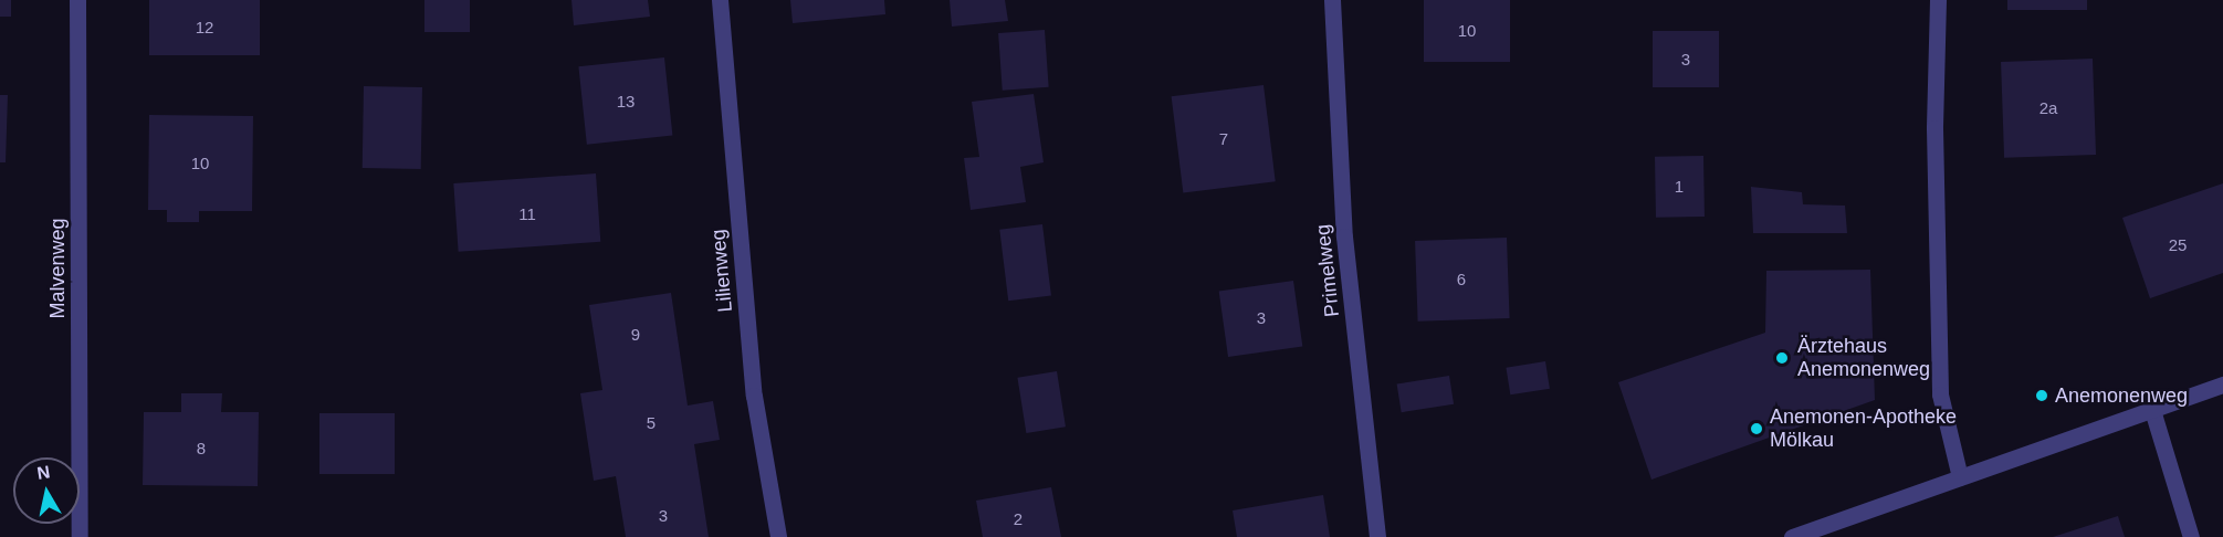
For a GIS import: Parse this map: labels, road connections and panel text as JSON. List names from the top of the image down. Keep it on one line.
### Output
{"streets":{"street":["Malvenweg","Lilienweg","Primelweg"]},"places":["Ärztehaus Anemonenweg","Anemonenweg","Anemonen-Apotheke Mölkau"],"house_numbers":["12","10","3","13","2a","7","10","1","11","25","6","3","9","5","8","3","2"],"north":"top"}
